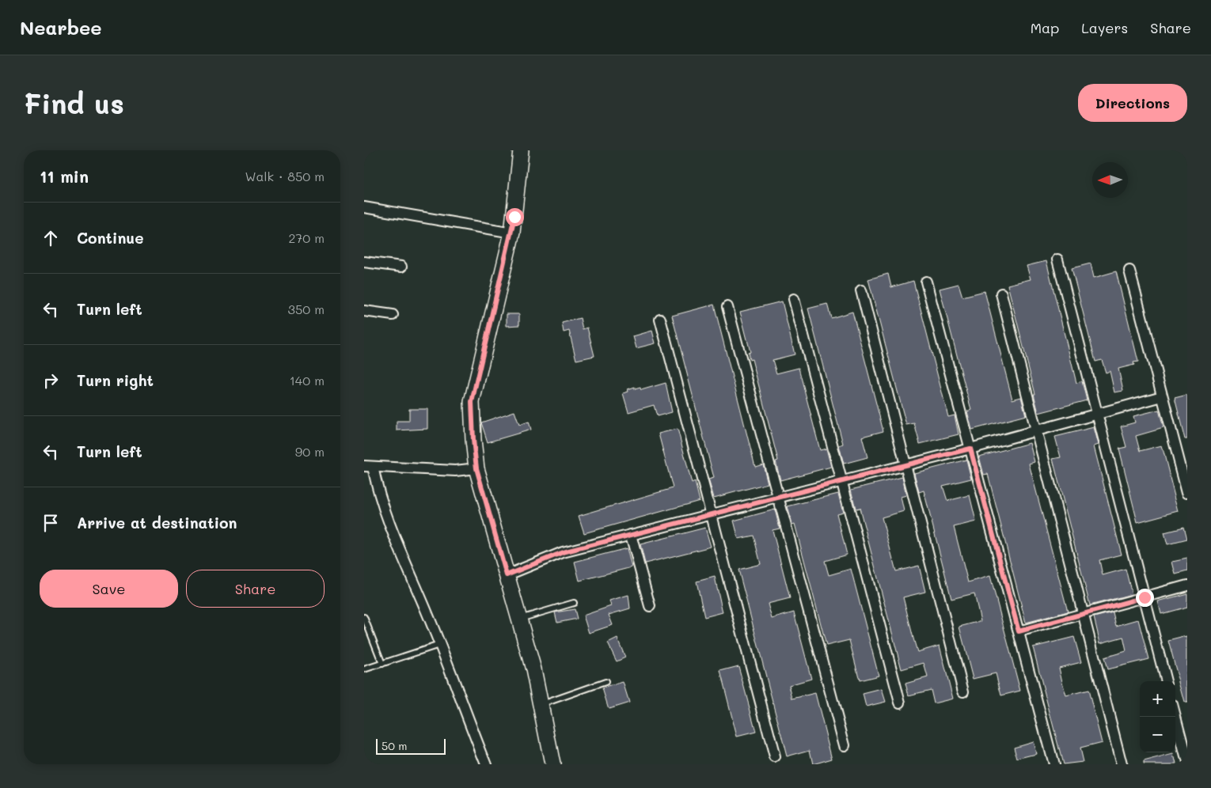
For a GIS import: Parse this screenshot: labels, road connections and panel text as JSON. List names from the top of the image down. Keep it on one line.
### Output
{"scale_bar":"50 m","north":"left","page":{"header":"Nearbee","nav":["Map","Layers","Share"],"buttons":["Directions",["Save","Share"]],"title":"Find us","heading":["11 min","Walk · 850 m"],"list":[["Continue","270 m"],["Turn left","350 m"],["Turn right","140 m"],["Turn left","90 m"],"Arrive at destination"],"map_buttons":["+","−"],"scale":"50 m"}}
